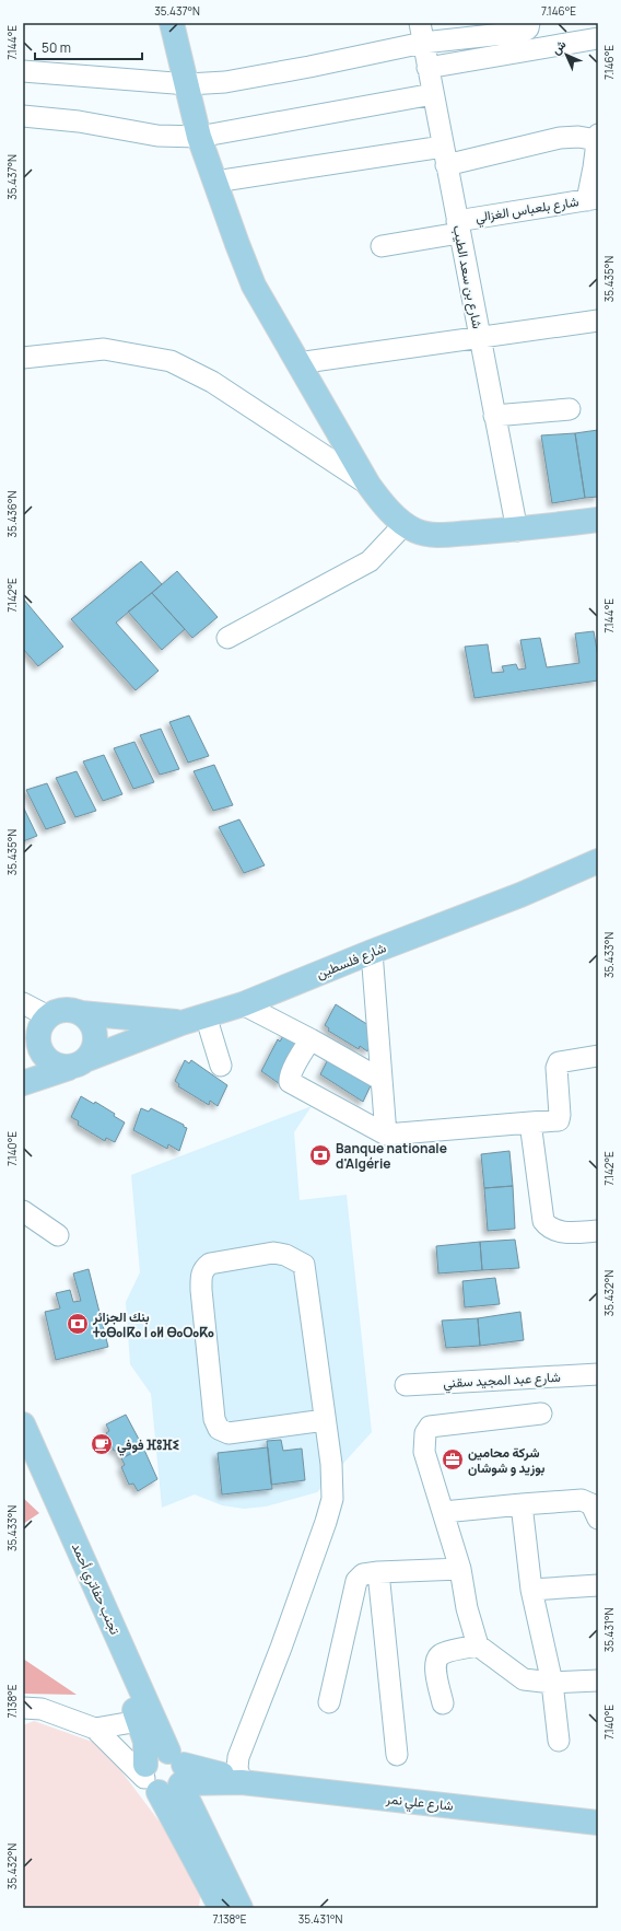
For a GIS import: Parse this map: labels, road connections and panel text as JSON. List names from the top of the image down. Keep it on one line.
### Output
{"streets":{"main road":["شارع فلسطين","تجنب حفاتري أحمد","شارع علي نمر"],"street":["شارع بلعباس الغزالي","شارع بن سعد الطيب","شارع عبد المجيد سقني"]},"crossings":[["شارع بلعباس الغزالي","شارع بن سعد الطيب"],["تجنب حفاتري أحمد","شارع علي نمر"]],"places":{"bank":["Banque nationale d'Algérie","بنك الجزائر ⵜⴰⴱⴰⵏⴽⴰ ⵏ ⴰⵍ ⴱⴰⵔⴰⴽⴰ"],"cafe":["فوفي ⴼⵓⴼⵉ"],"office":["شركة محامين بوزيد و شوشان"]},"scale_bar":"50 m","north":"top left","coordinates":["35.437°N","7.146°E","7.144°E","35.435°N","35.436°N","7.142°E","35.433°N","7.140°E","35.432°N","35.431°N","7.138°E"]}
